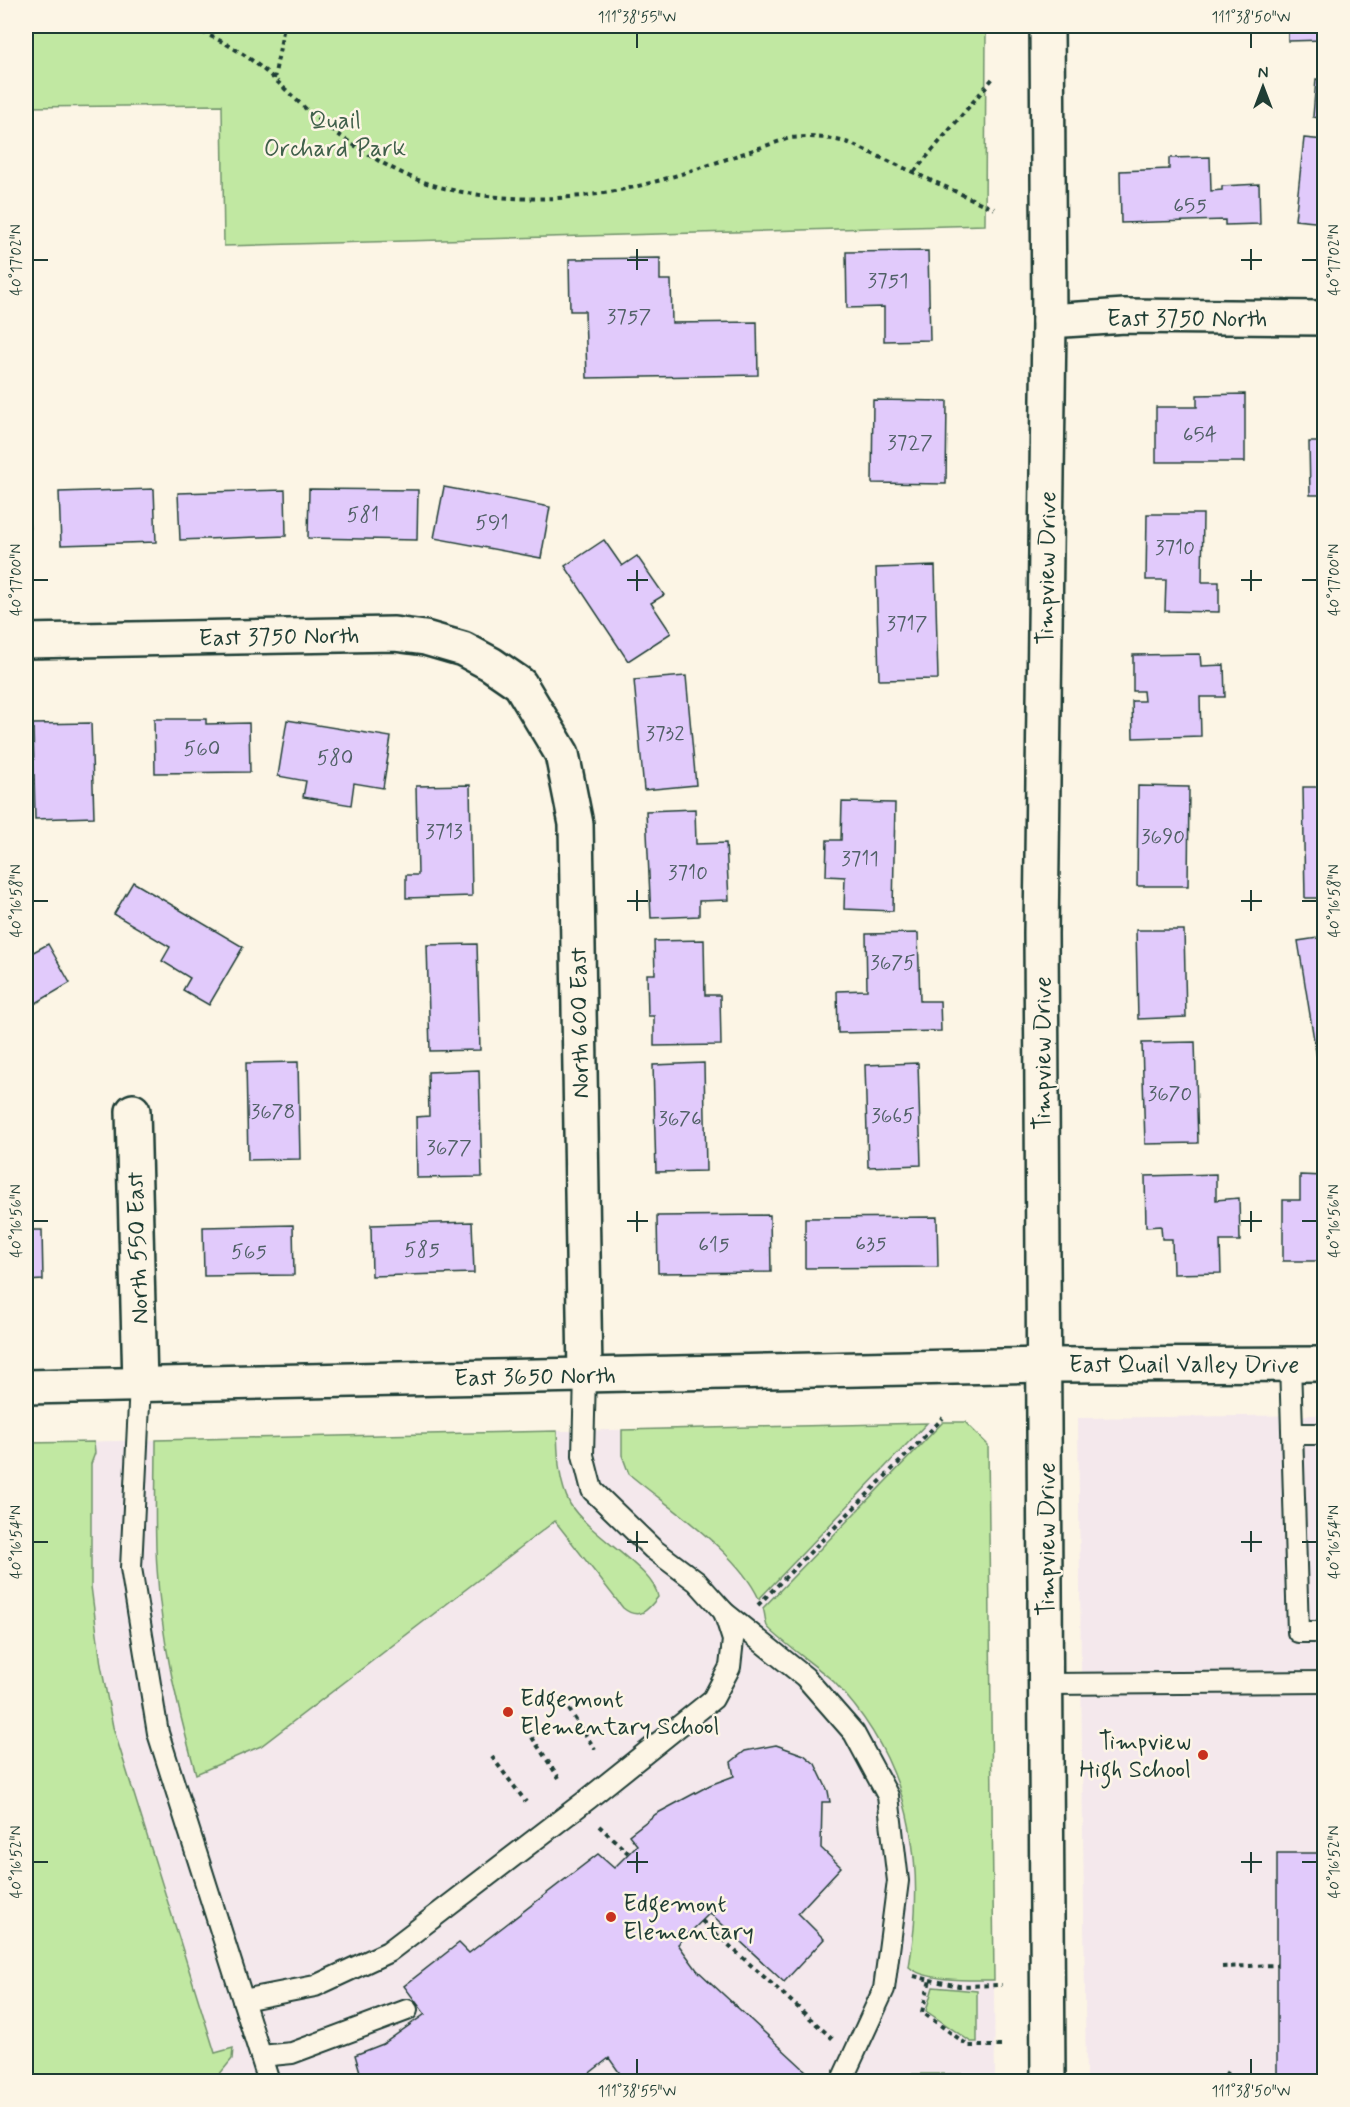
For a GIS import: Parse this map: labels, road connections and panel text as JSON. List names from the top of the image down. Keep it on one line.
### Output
{"streets":{"street":["East 3750 North","Timpview Drive","North 600 East","North 550 East","East Quail Valley Drive","East 3650 North"]},"crossings":[["East 3750 North","Timpview Drive"],["East 3750 North","North 600 East"],["Timpview Drive","East Quail Valley Drive"],["Timpview Drive","East 3650 North"],["North 600 East","East 3650 North"],["North 550 East","East 3650 North"],["East Quail Valley Drive","East 3650 North"]],"parks":["Quail Orchard Park"],"places":["Edgemont Elementary School","Timpview High School","Edgemont Elementary"],"house_numbers":["655","3751","3757","654","3727","581","591","3710","3717","3732","560","580","3713","3690","3711","3710","3675","3670","3678","3665","3676","3677","635","615","585","565"],"north":"top","coordinates":["111°38'55\"W","111°38'50\"W","40°17'02\"N","40°17'00\"N","40°16'58\"N","40°16'56\"N","40°16'54\"N","40°16'52\"N"]}
